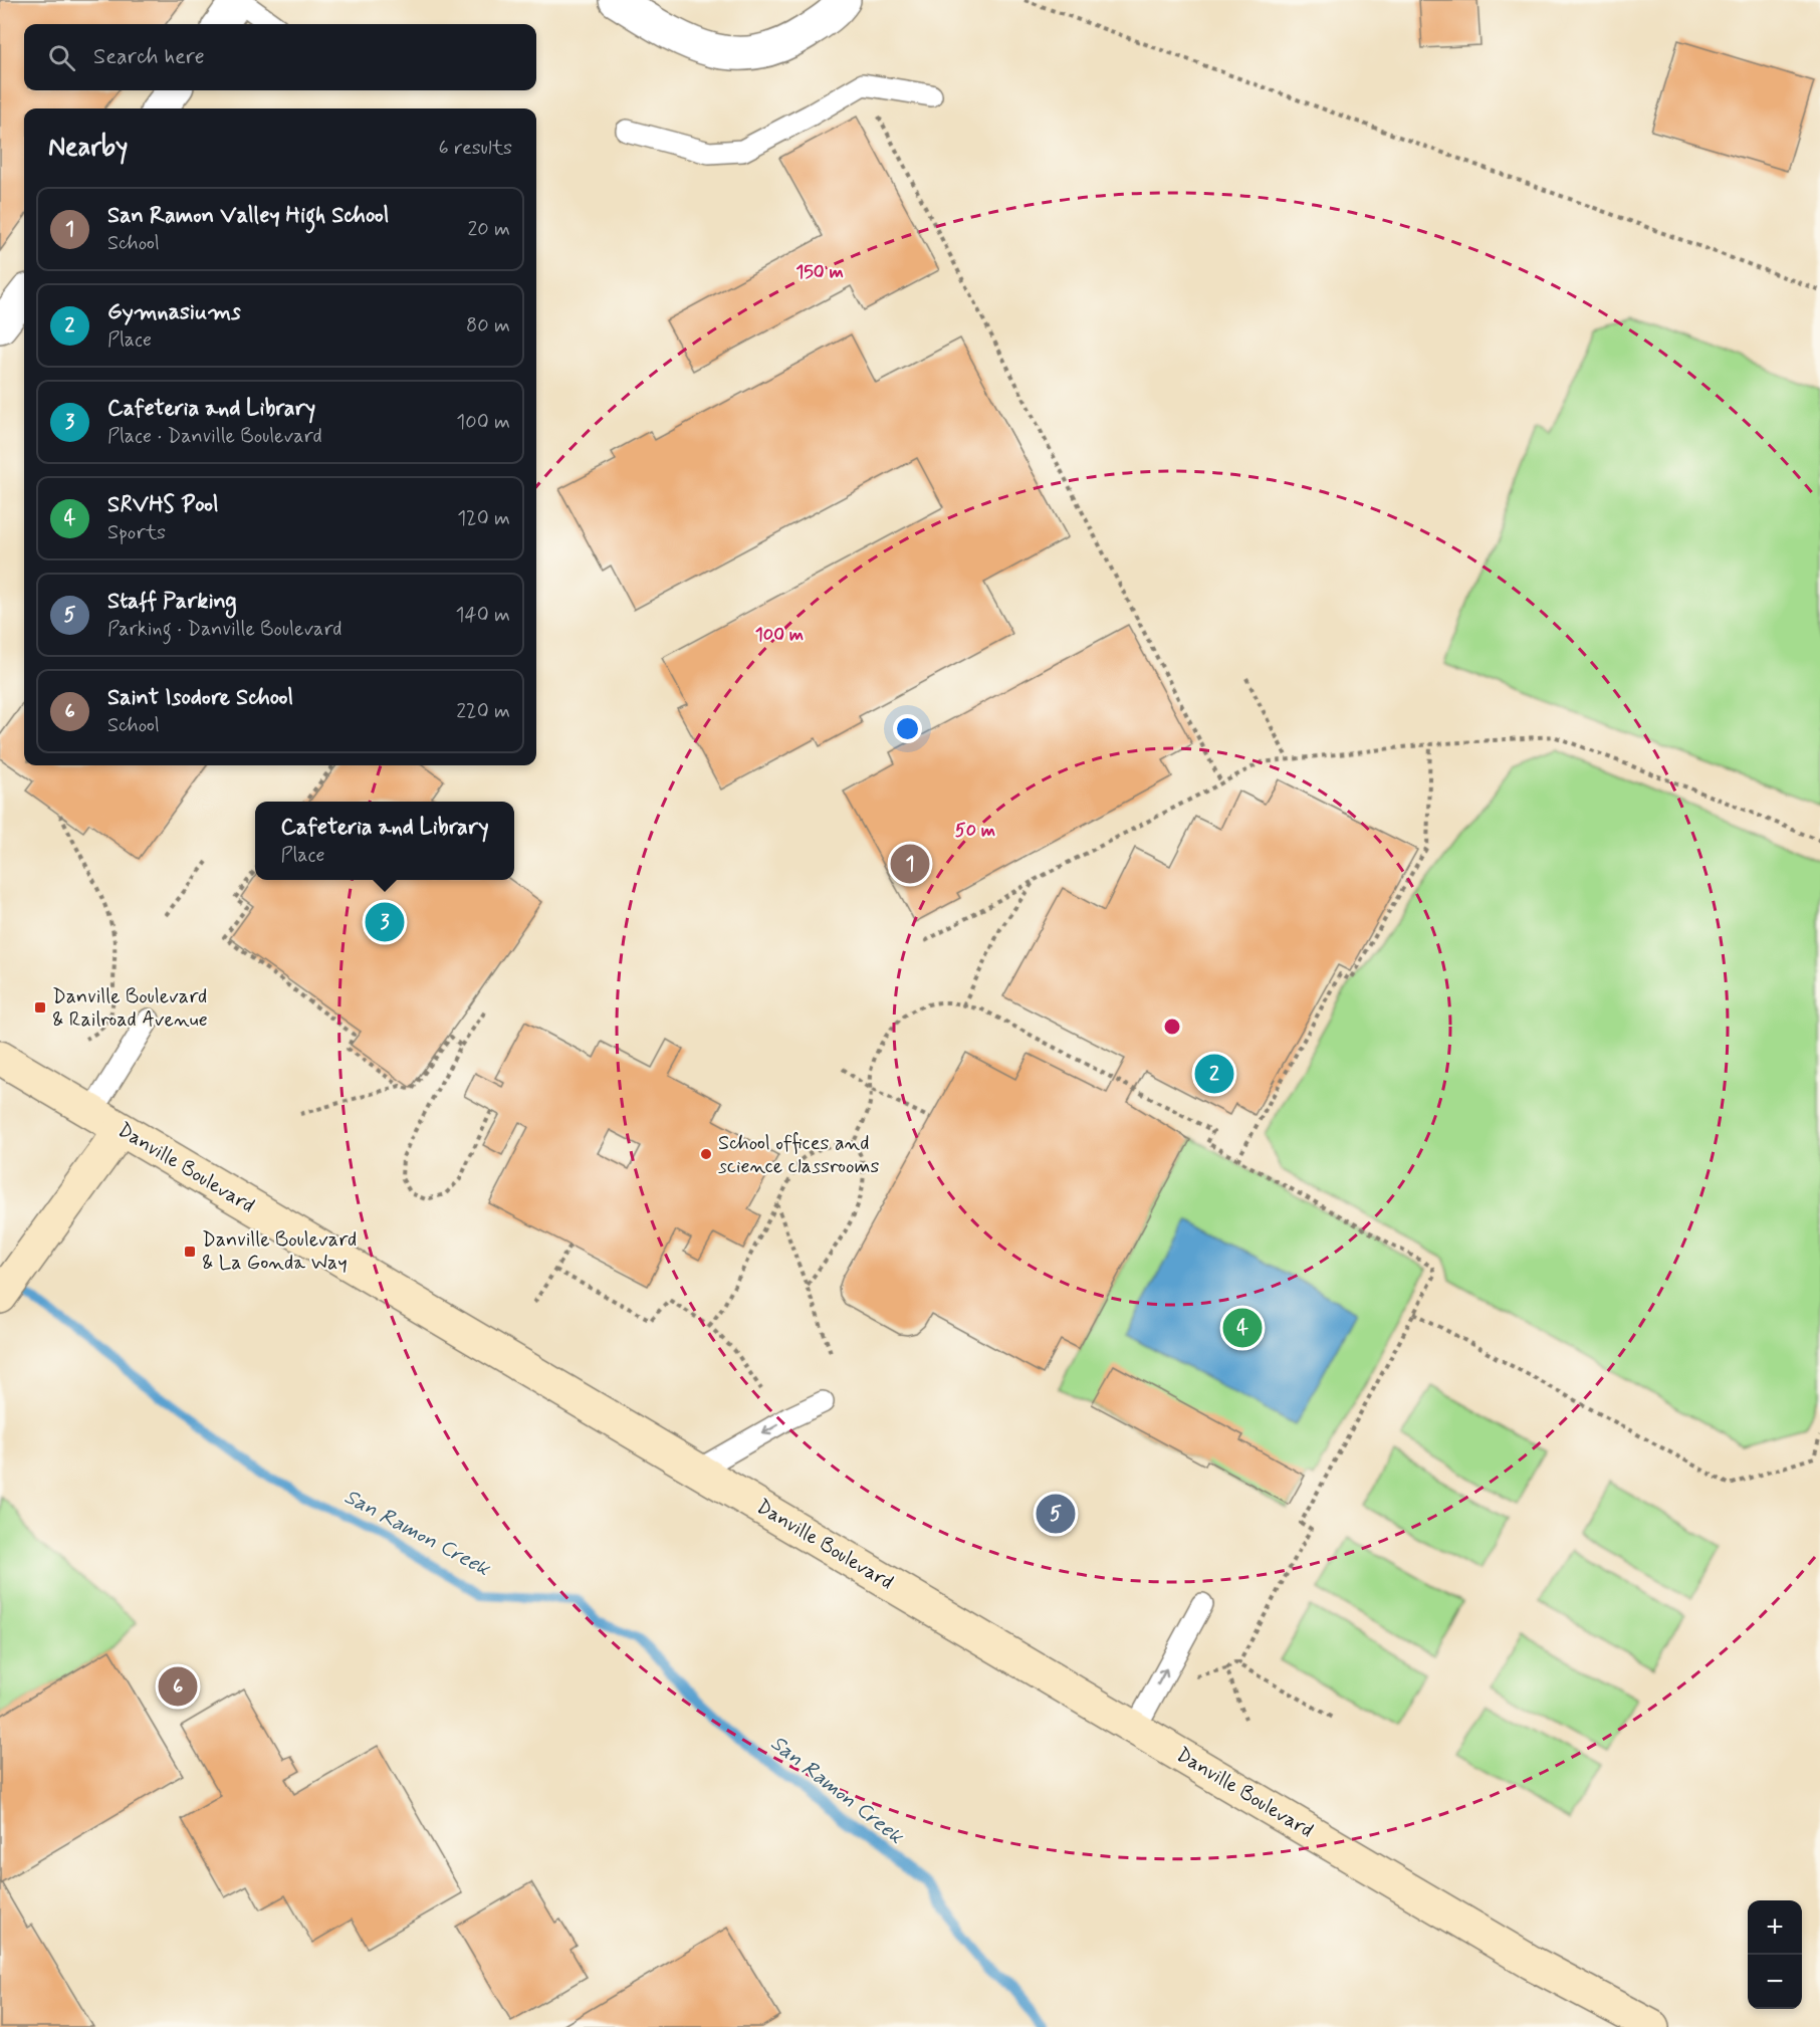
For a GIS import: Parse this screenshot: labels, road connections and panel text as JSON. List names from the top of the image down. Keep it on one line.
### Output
{"streets":{"main road":["Danville Boulevard"]},"water":["San Ramon Creek"],"places":{"transit":["Danville Boulevard & Railroad Avenue","Danville Boulevard & La Gonda Way"],"other":["School offices and science classrooms"]},"page":{"search":"Search here","heading":["Nearby","6 results"],"list":[{"mark":"1","name":"San Ramon Valley High School","note":"School","value":"20 m"},{"mark":"2","name":"Gymnasiums","note":"Place","value":"80 m"},{"mark":"3","name":"Cafeteria and Library","note":"Place · Danville Boulevard","value":"100 m"},{"mark":"4","name":"SRVHS Pool","note":"Sports","value":"120 m"},{"mark":"5","name":"Staff Parking","note":"Parking · Danville Boulevard","value":"140 m"},{"mark":"6","name":"Saint Isodore School","note":"School","value":"220 m"}],"popup":["Cafeteria and Library","Place"],"pins":["1","3","2","4","5","6"],"map_buttons":["+","−"]},"rings":["150 m","100 m","50 m"]}
